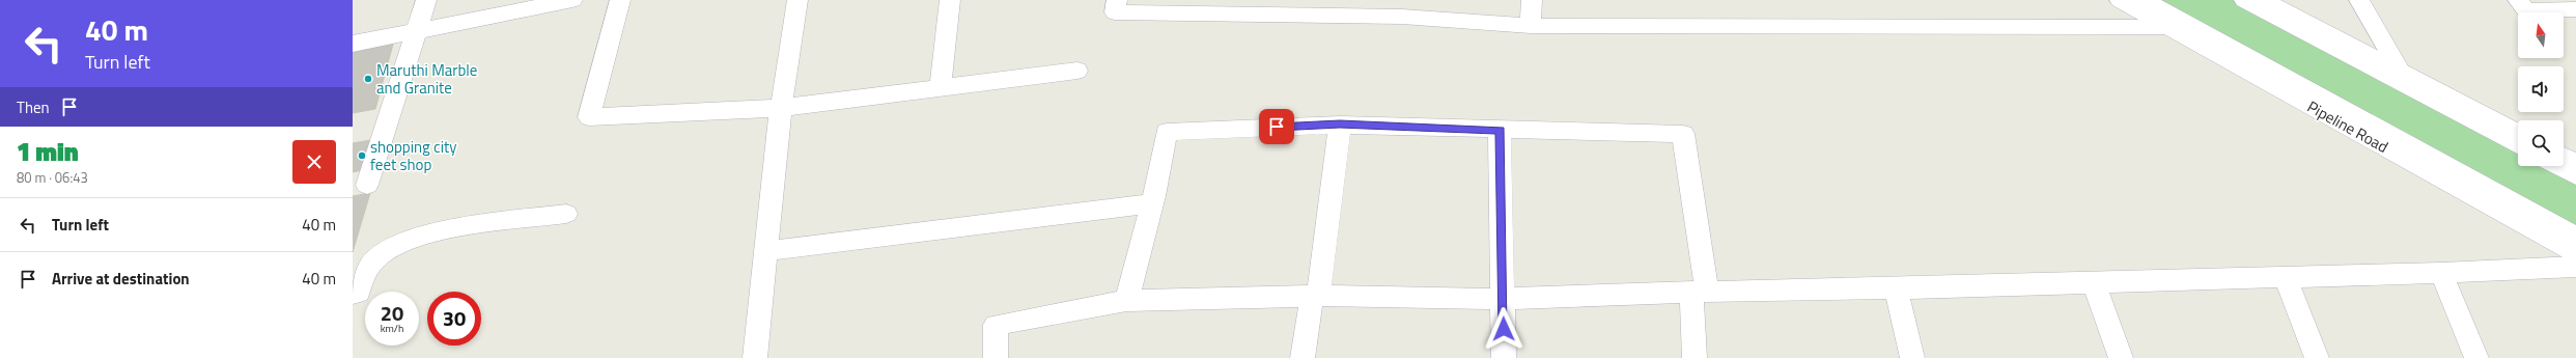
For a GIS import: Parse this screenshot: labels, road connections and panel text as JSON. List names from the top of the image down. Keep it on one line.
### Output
{"streets":{"street":["Pipeline Road"]},"places":["Maruthi Marble and Granite","shopping city feet shop"],"north":"top","page":{"turn":["40 m","Turn left"],"then":"Then","heading":["1 min","80 m · 06:43"],"list":[{"name":"Turn left","value":"40 m"},{"name":"Arrive at destination","value":"40 m"}],"speed":"20 km/h","limit":"30"}}
